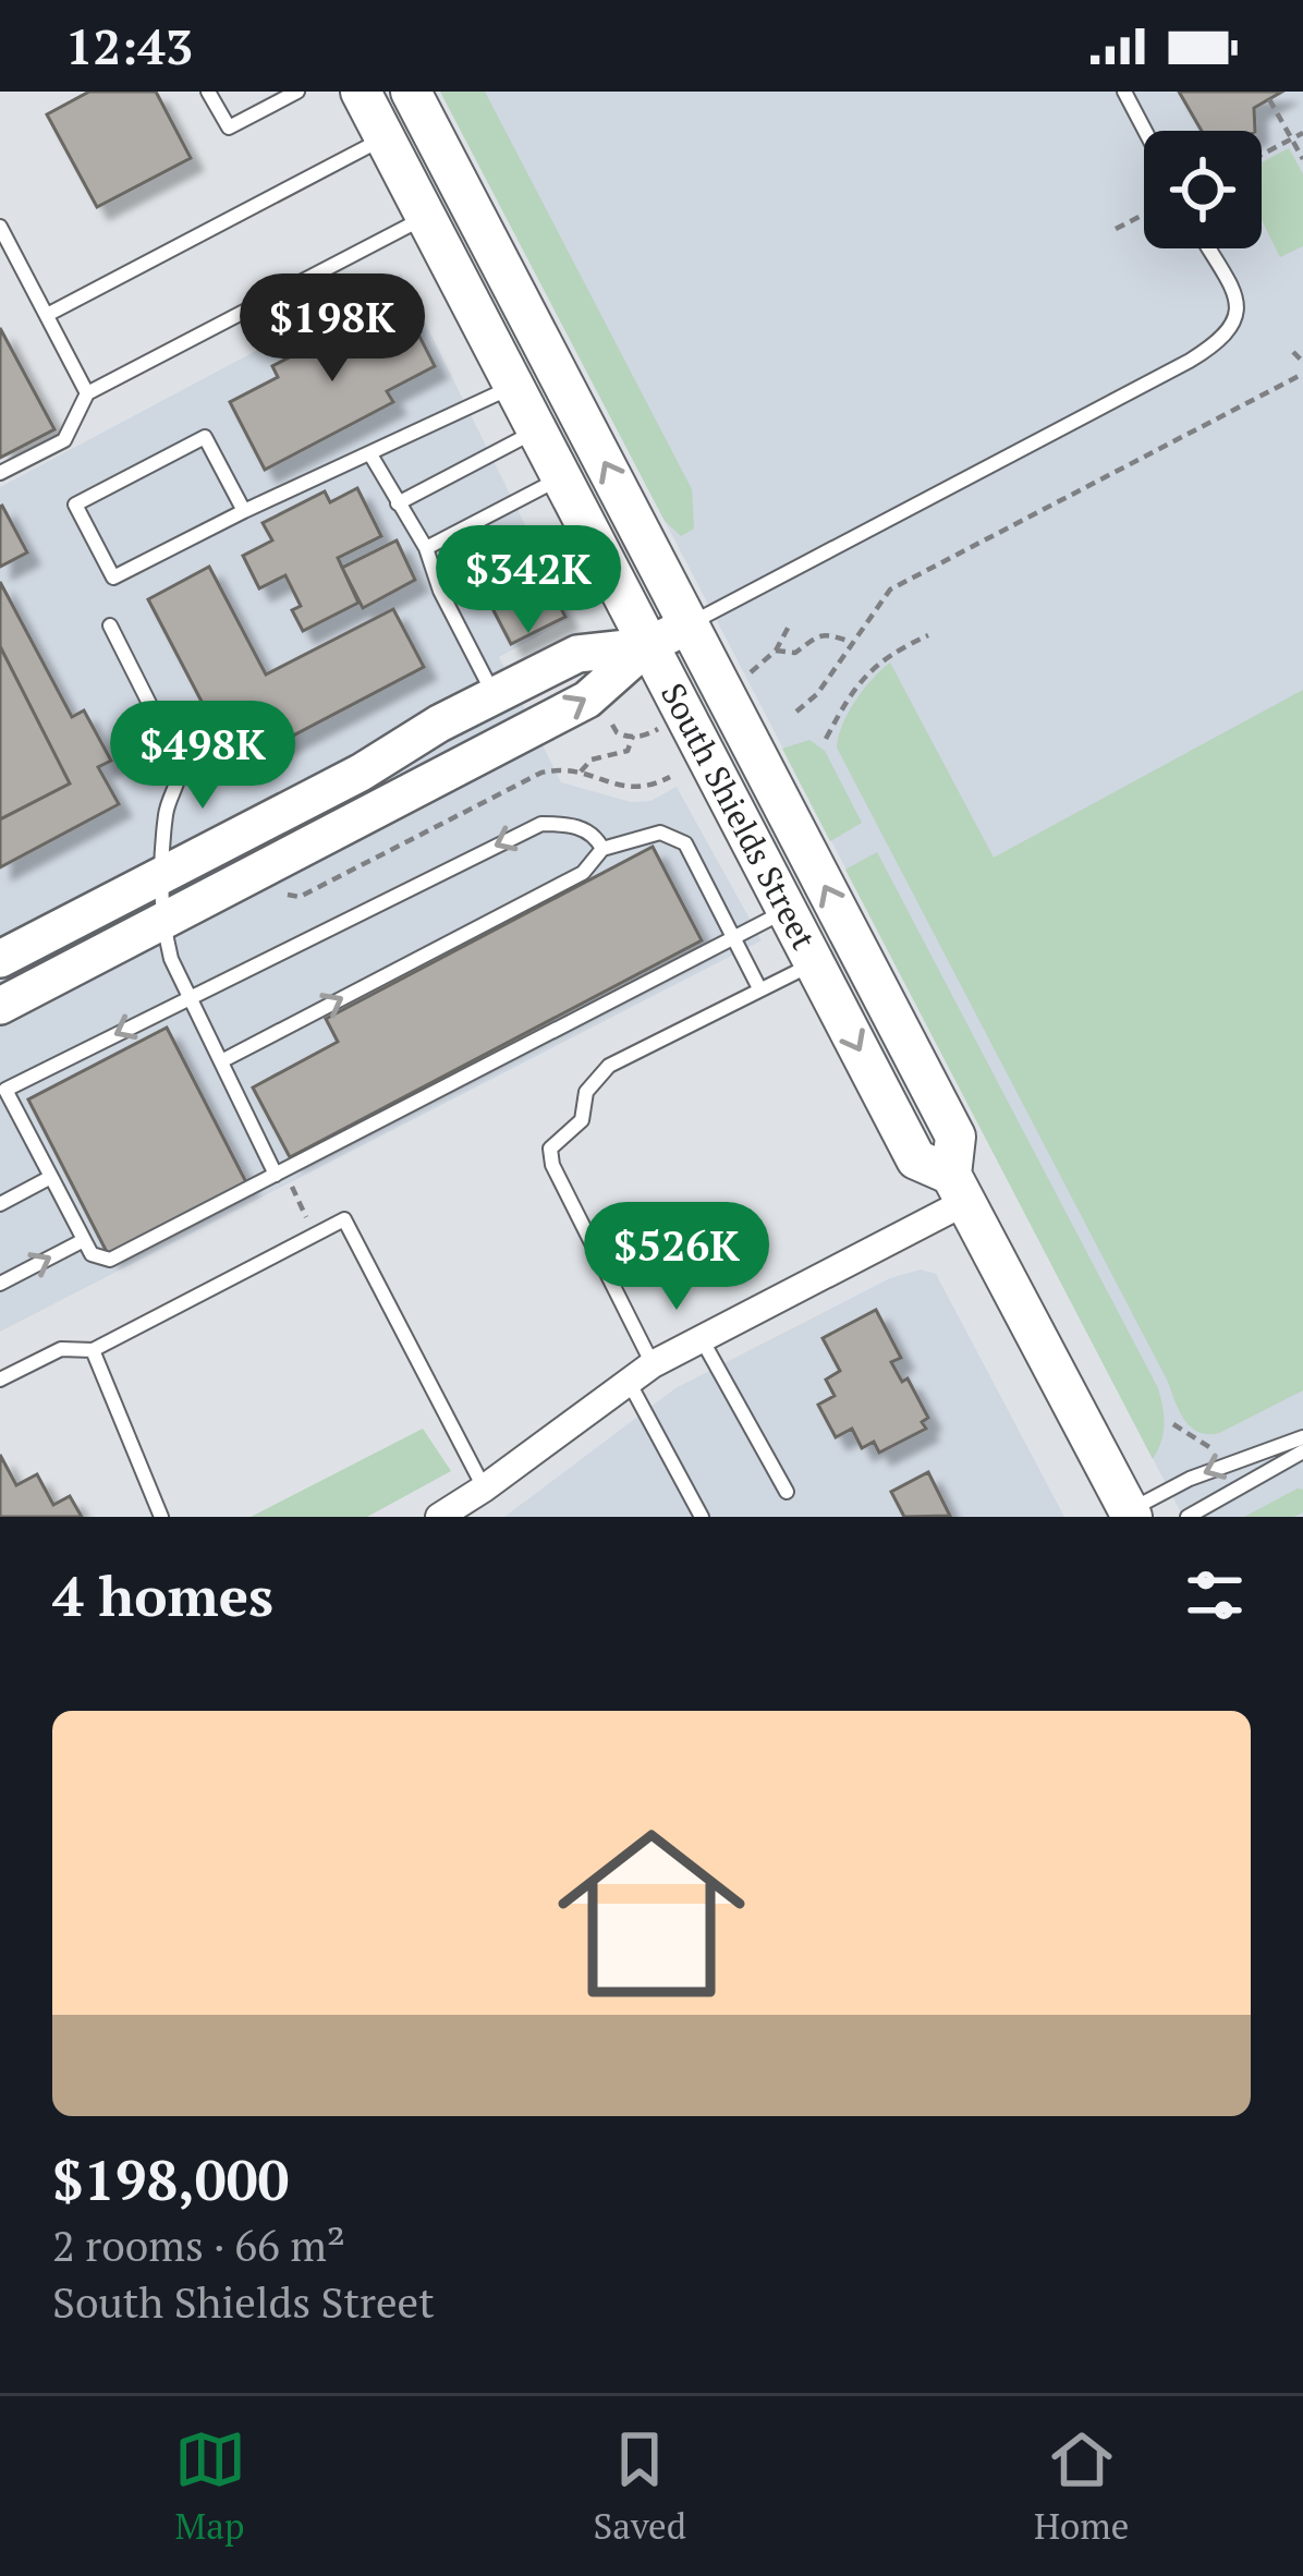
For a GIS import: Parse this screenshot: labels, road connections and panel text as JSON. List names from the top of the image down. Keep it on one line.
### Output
{"streets":{"main road":["South Shields Street"]},"page":{"status":"12:43","price":["$198K","$342K","$498K","$526K"],"heading":"4 homes","list":[{"name":"$198,000","note":"2 rooms · 66 m² · South Shields Street"}],"tabs":["Map","Saved","Home"]}}
